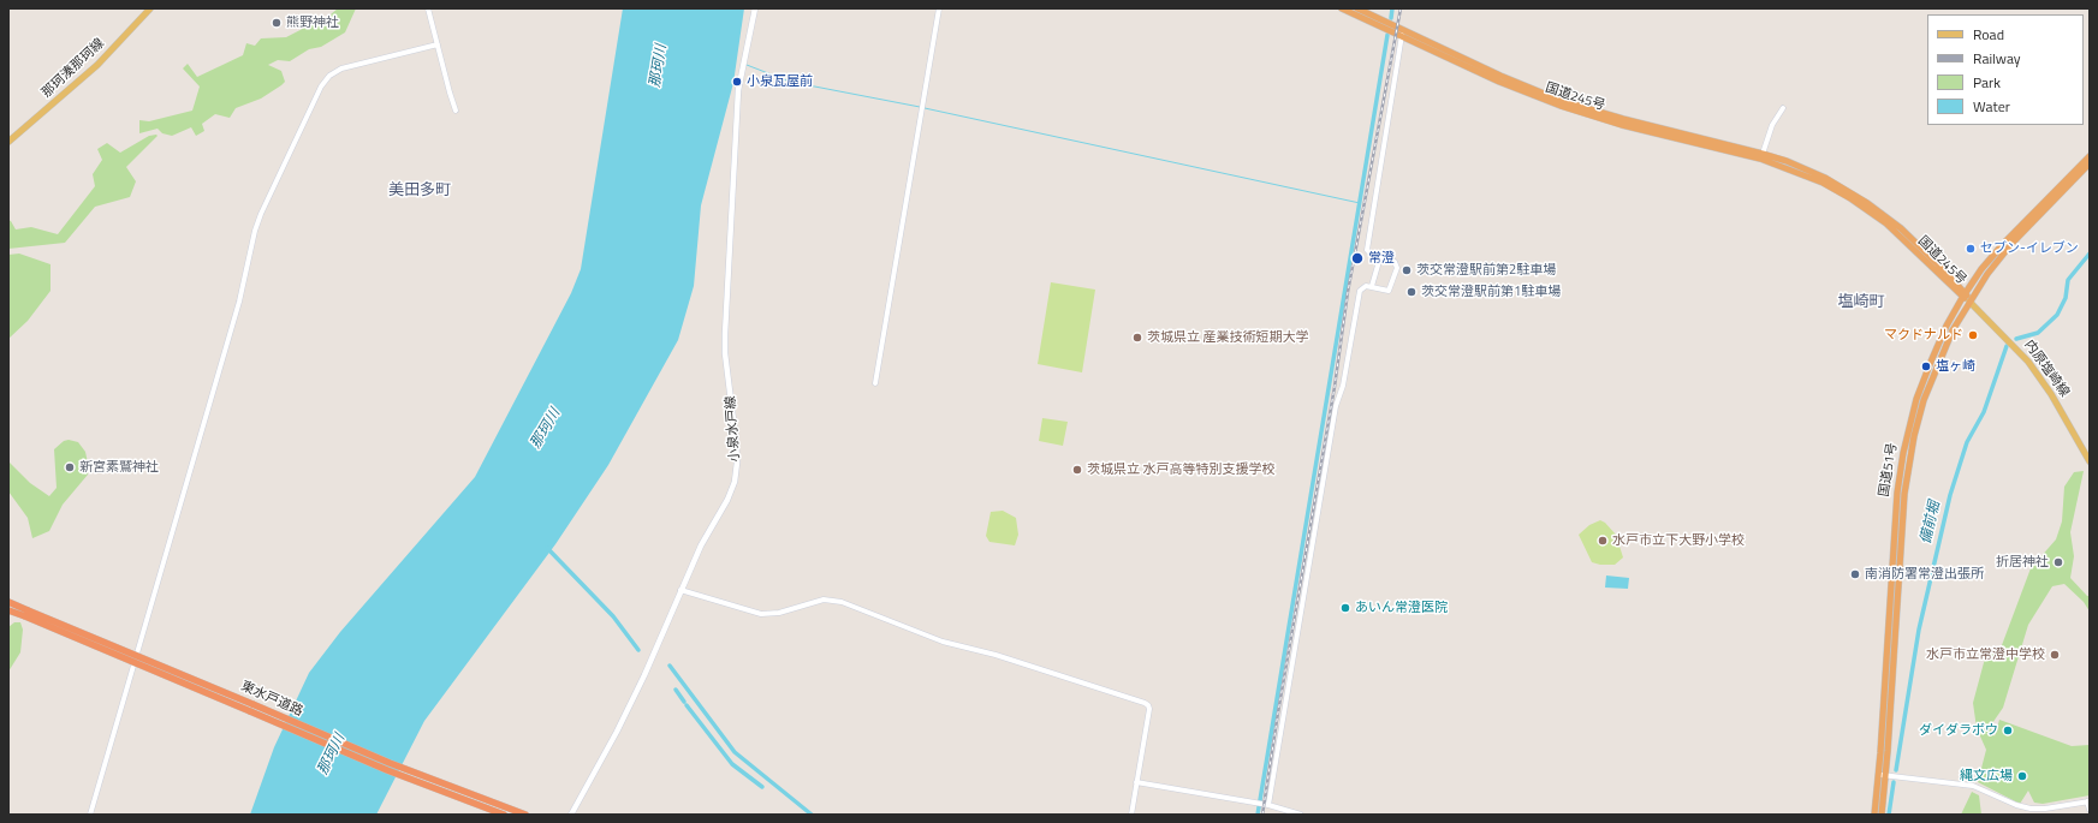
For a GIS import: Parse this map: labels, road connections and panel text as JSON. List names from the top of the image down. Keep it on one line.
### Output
{"streets":{"highway":["国道245号","国道51号","東水戸道路"],"main road":["那珂湊那珂線","内原塩崎線","小泉水戸線"]},"crossings":[["国道245号","内原塩崎線"],["国道245号","国道51号"],["内原塩崎線","国道51号"]],"districts":["美田多町","塩崎町"],"water":["那珂川","備前堀"],"places":["熊野神社","小泉瓦屋前","セブン-イレブン","常澄","茨交常澄駅前第2駐車場","茨交常澄駅前第1駐車場","マクドナルド","茨城県立 産業技術短期大学","塩ヶ崎","新宮素鷲神社","茨城県立 水戸高等特別支援学校","水戸市立下大野小学校","折居神社","南消防署常澄出張所","あいん常澄医院","水戸市立常澄中学校","ダイダラボウ","縄文広場"],"legend":["Road","Railway","Park","Water"]}
